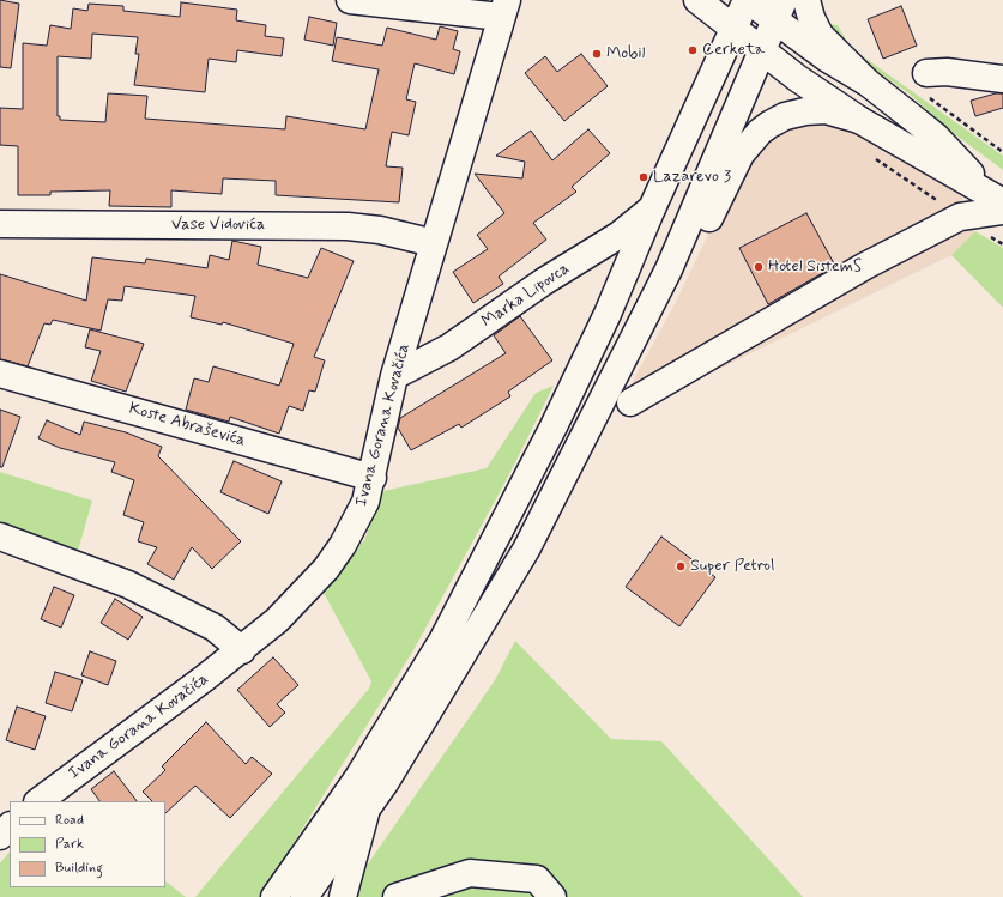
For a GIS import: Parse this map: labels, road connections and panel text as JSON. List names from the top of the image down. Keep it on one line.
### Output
{"streets":{"street":["Vase Vidovića","Marka Lipovca","Koste Abraševića","Ivana Gorana Kovačića"]},"crossings":[["Vase Vidovića","Ivana Gorana Kovačića"],["Marka Lipovca","Ivana Gorana Kovačića"],["Koste Abraševića","Ivana Gorana Kovačića"]],"places":["Cerketa","Mobil","Lazarevo 3","Hotel SistemS","Super Petrol"],"legend":["Road","Park","Building"]}
